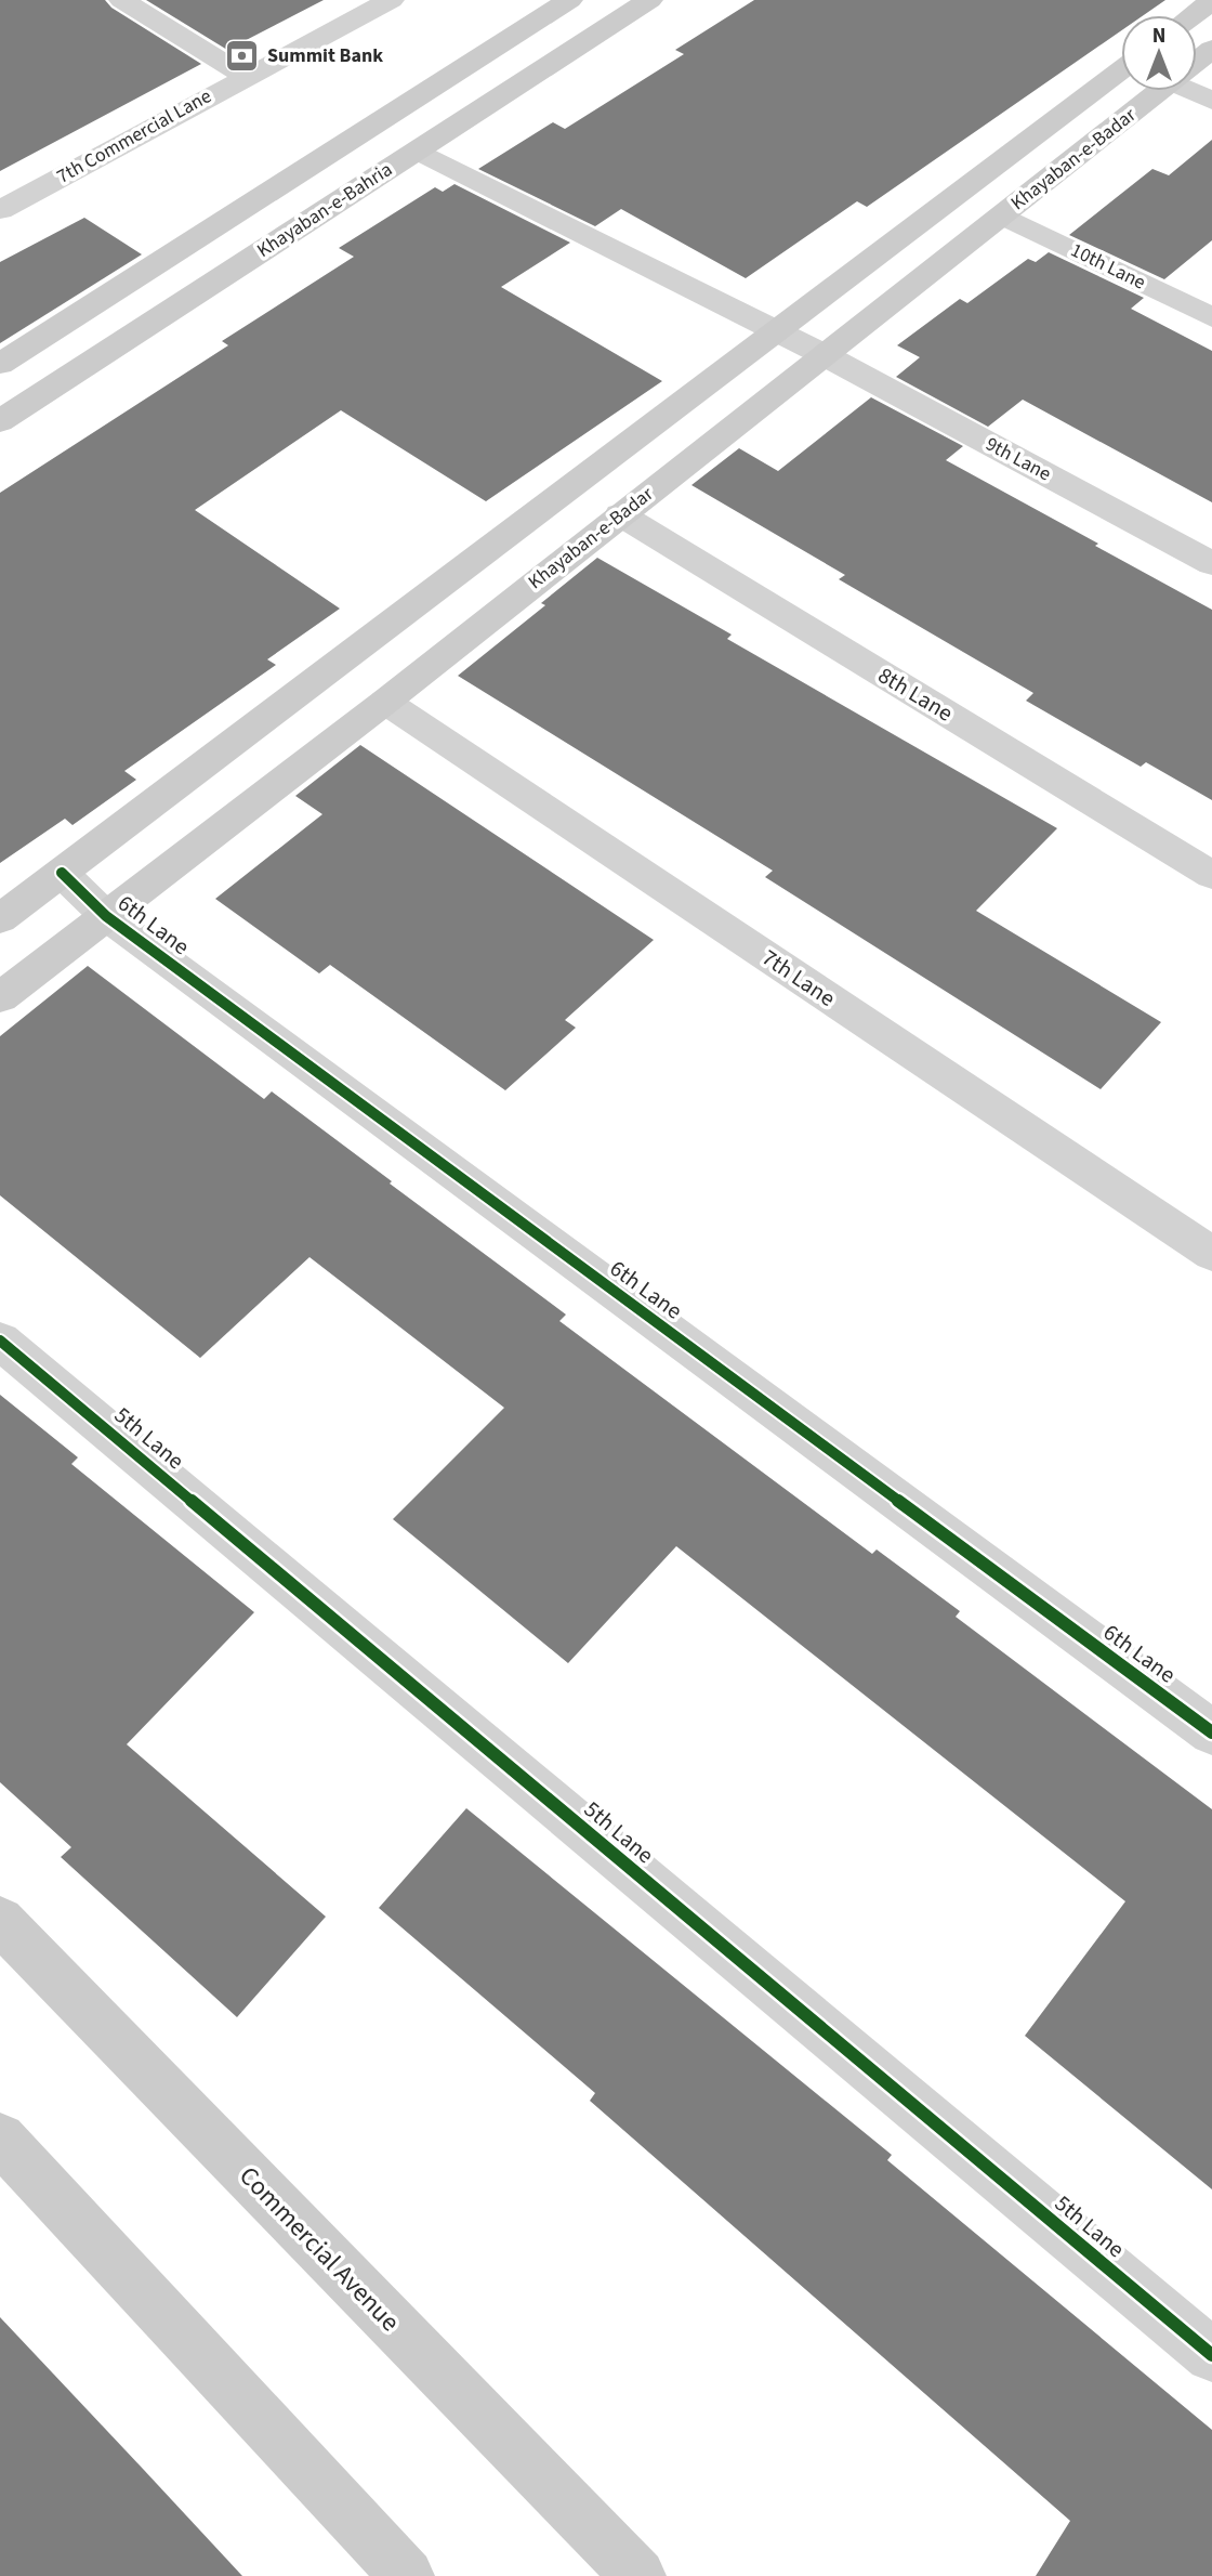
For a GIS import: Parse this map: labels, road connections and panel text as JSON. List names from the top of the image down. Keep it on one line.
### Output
{"streets":{"main road":["Khayaban-e-Badar","Khayaban-e-Bahria","Commercial Avenue"],"street":["7th Commercial Lane","10th Lane","9th Lane","8th Lane","6th Lane","7th Lane","5th Lane"]},"crossings":[["Khayaban-e-Badar","10th Lane"],["Khayaban-e-Badar","9th Lane"],["Khayaban-e-Badar","8th Lane"],["Khayaban-e-Badar","6th Lane"],["Khayaban-e-Badar","7th Lane"],["Khayaban-e-Bahria","9th Lane"]],"places":{"bank":["Summit Bank"]},"north":"top"}
